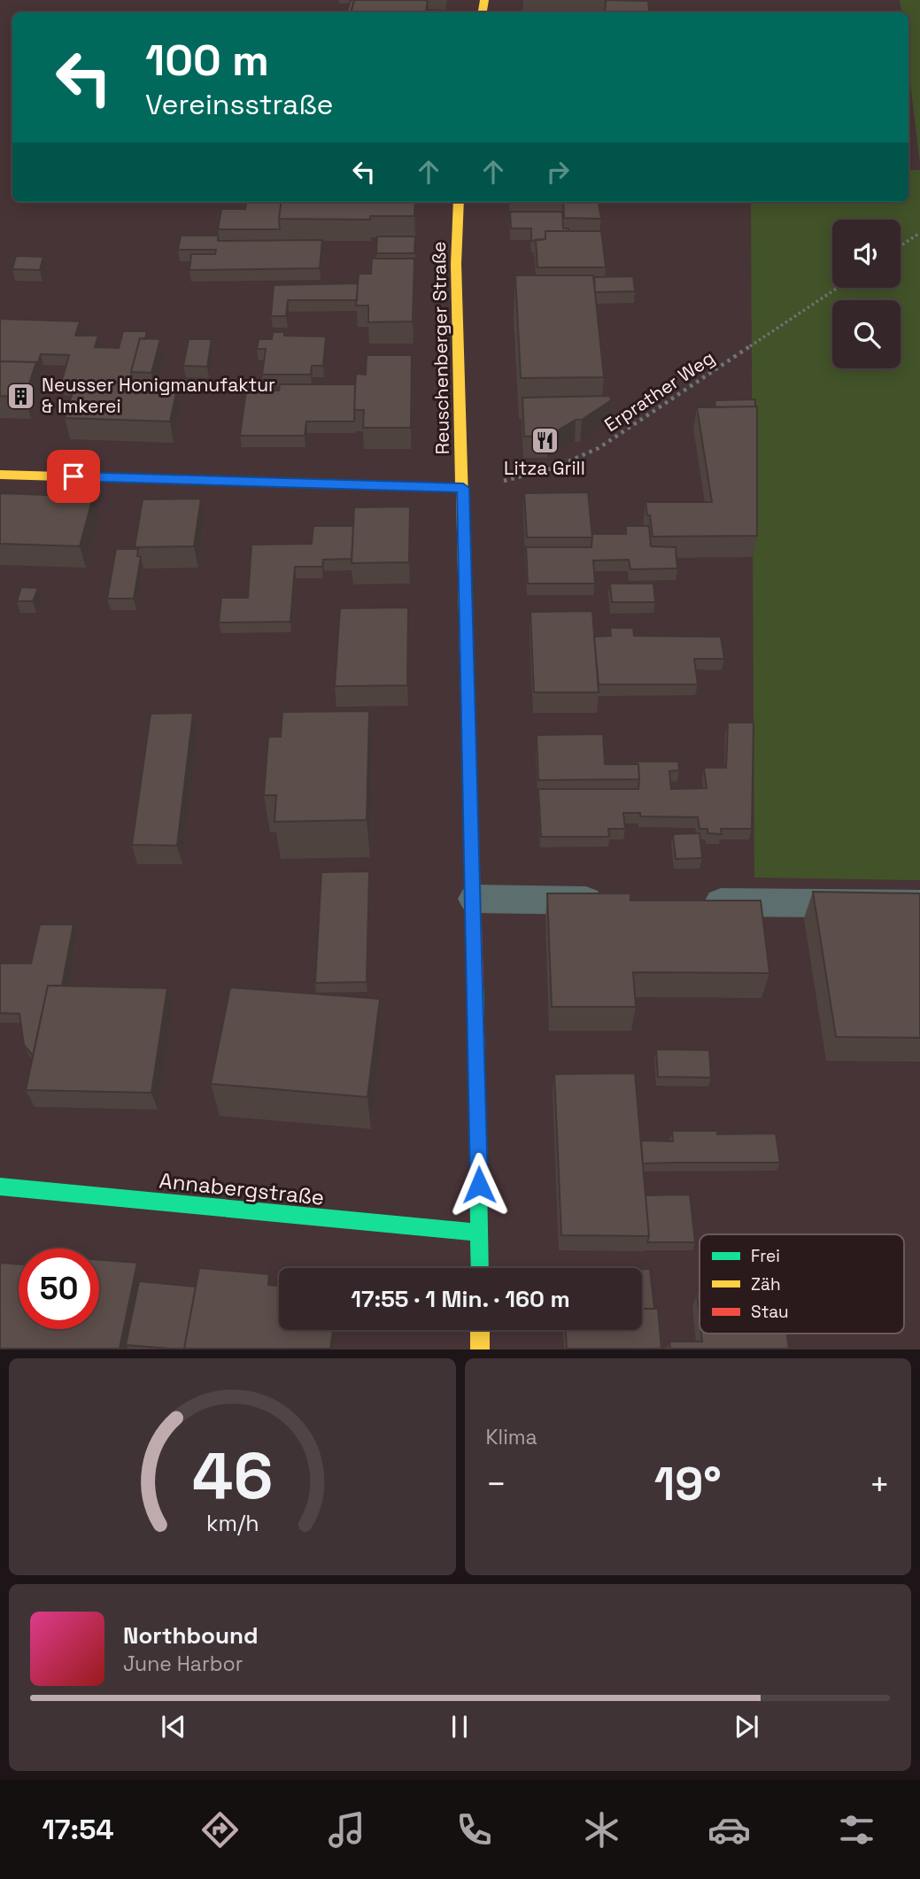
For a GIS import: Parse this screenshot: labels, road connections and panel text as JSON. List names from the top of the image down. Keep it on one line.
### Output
{"streets":{"main road":["Reuschenberger Straße","Annabergstraße"],"path":["Erprather Weg"]},"crossings":[["Reuschenberger Straße","Erprather Weg"],["Reuschenberger Straße","Annabergstraße"]],"places":{"building":["Neusser Honigmanufaktur & Imkerei"],"restaurant":["Litza Grill"]},"legend":["Frei","Zäh","Stau"],"page":{"turn":["100 m","Vereinsstraße"],"limit":"50","trip":"17:55 · 1 Min. · 160 m","tile":"Klima","heat":["−","19°","+"],"song":["Northbound","June Harbor"],"tabs":"17:54","gauge":["46","km/h"]}}
